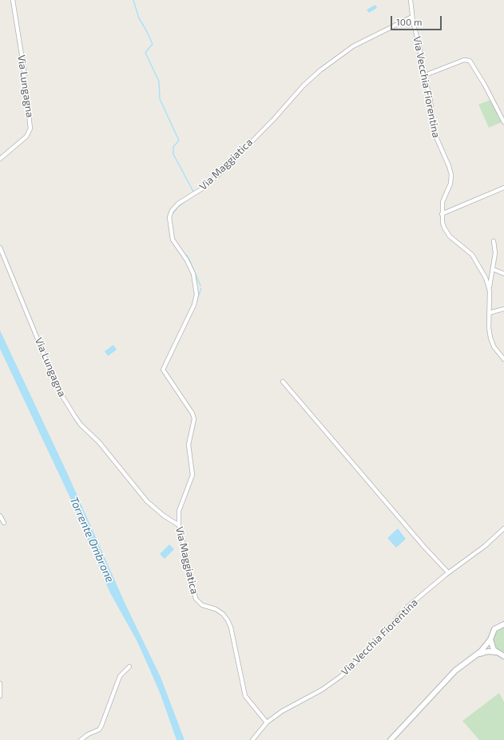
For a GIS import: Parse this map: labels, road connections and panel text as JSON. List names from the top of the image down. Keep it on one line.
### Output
{"streets":{"street":["Via Lungagna","Via Vecchia Fiorentina","Via Maggiatica"]},"crossings":[["Via Lungagna","Via Maggiatica"],["Via Vecchia Fiorentina","Via Maggiatica"]],"water":["Torrente Ombrone"],"scale_bar":"100 m"}
